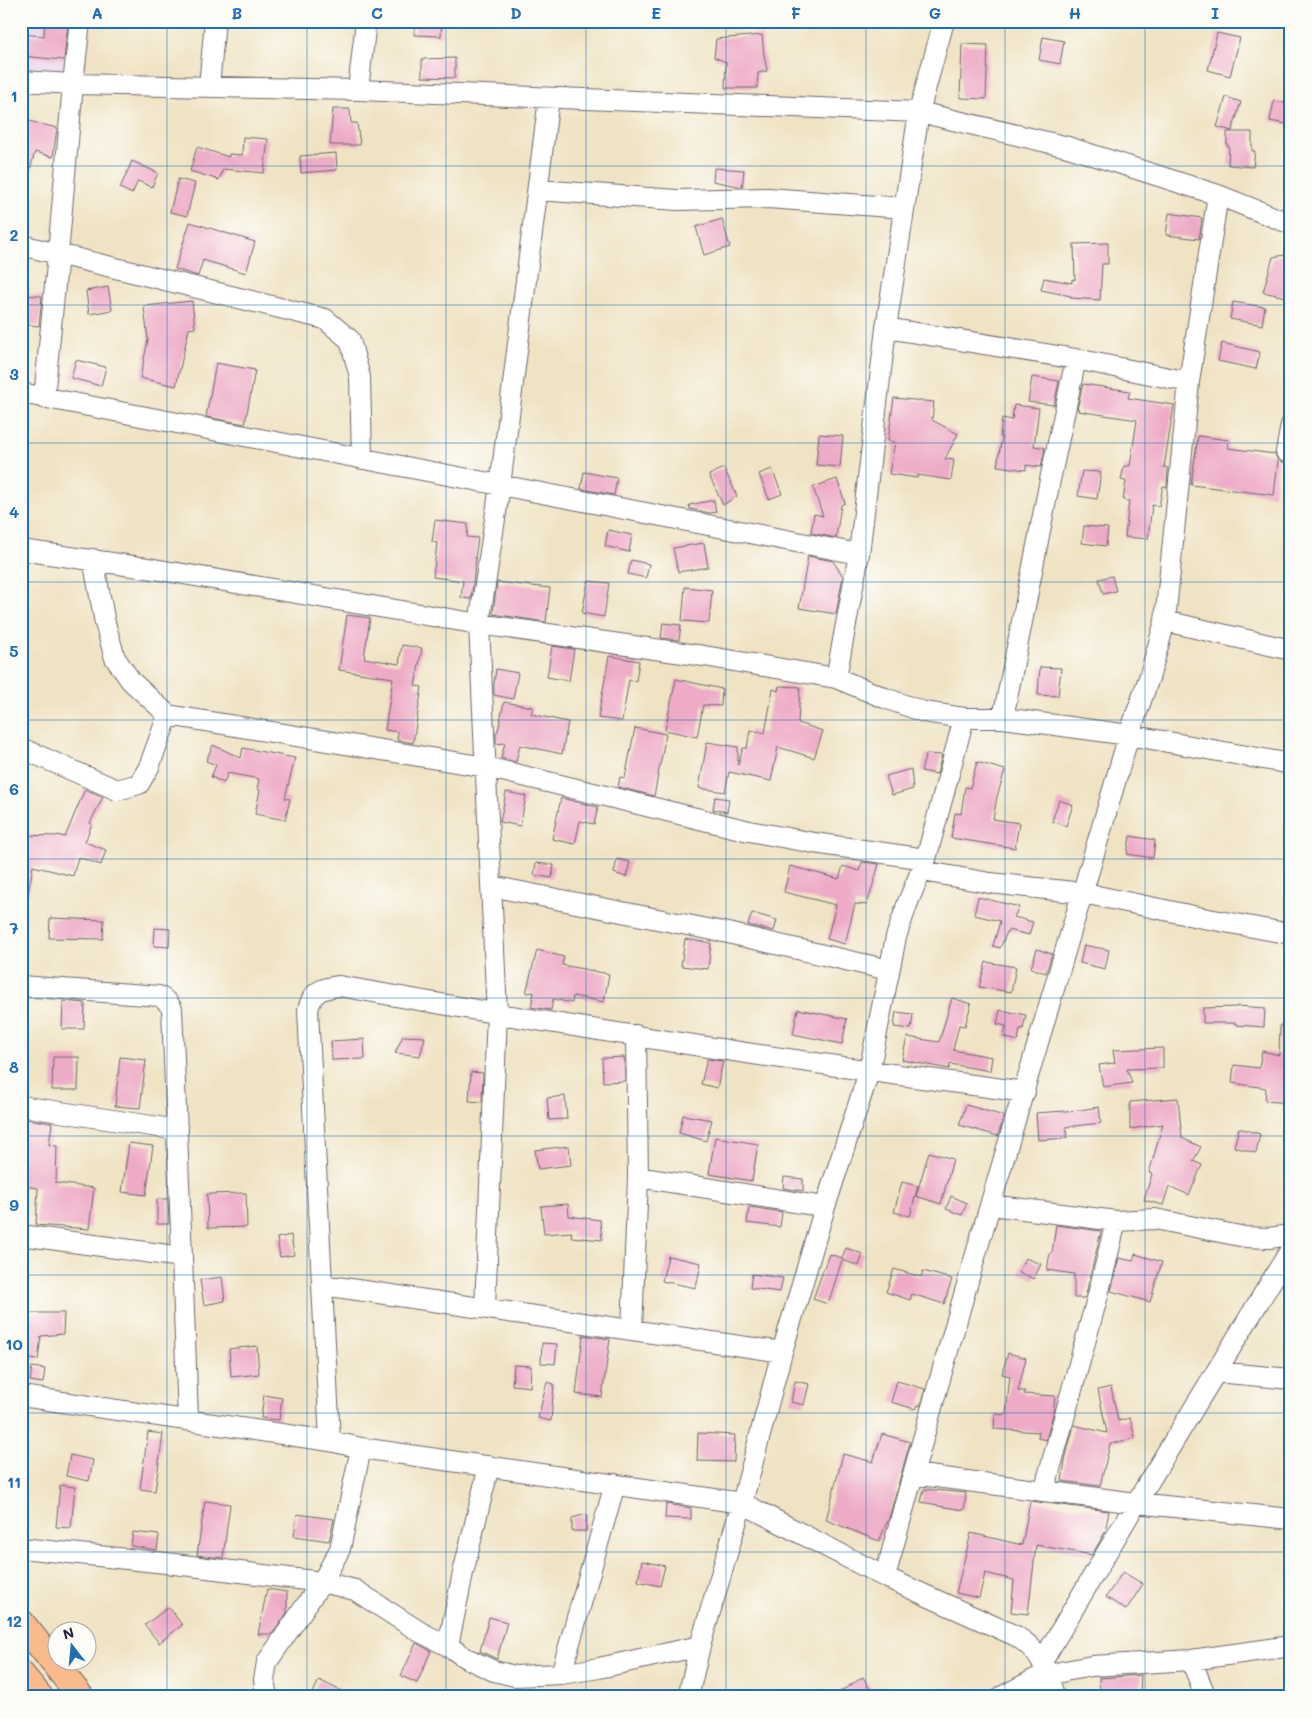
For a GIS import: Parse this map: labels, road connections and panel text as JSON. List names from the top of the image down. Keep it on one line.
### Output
{"north":"top","grid":{"columns":["A","B","C","D","E","F","G","H","I"],"rows":["1","2","3","4","5","6","7","8","9","10","11","12"]}}
